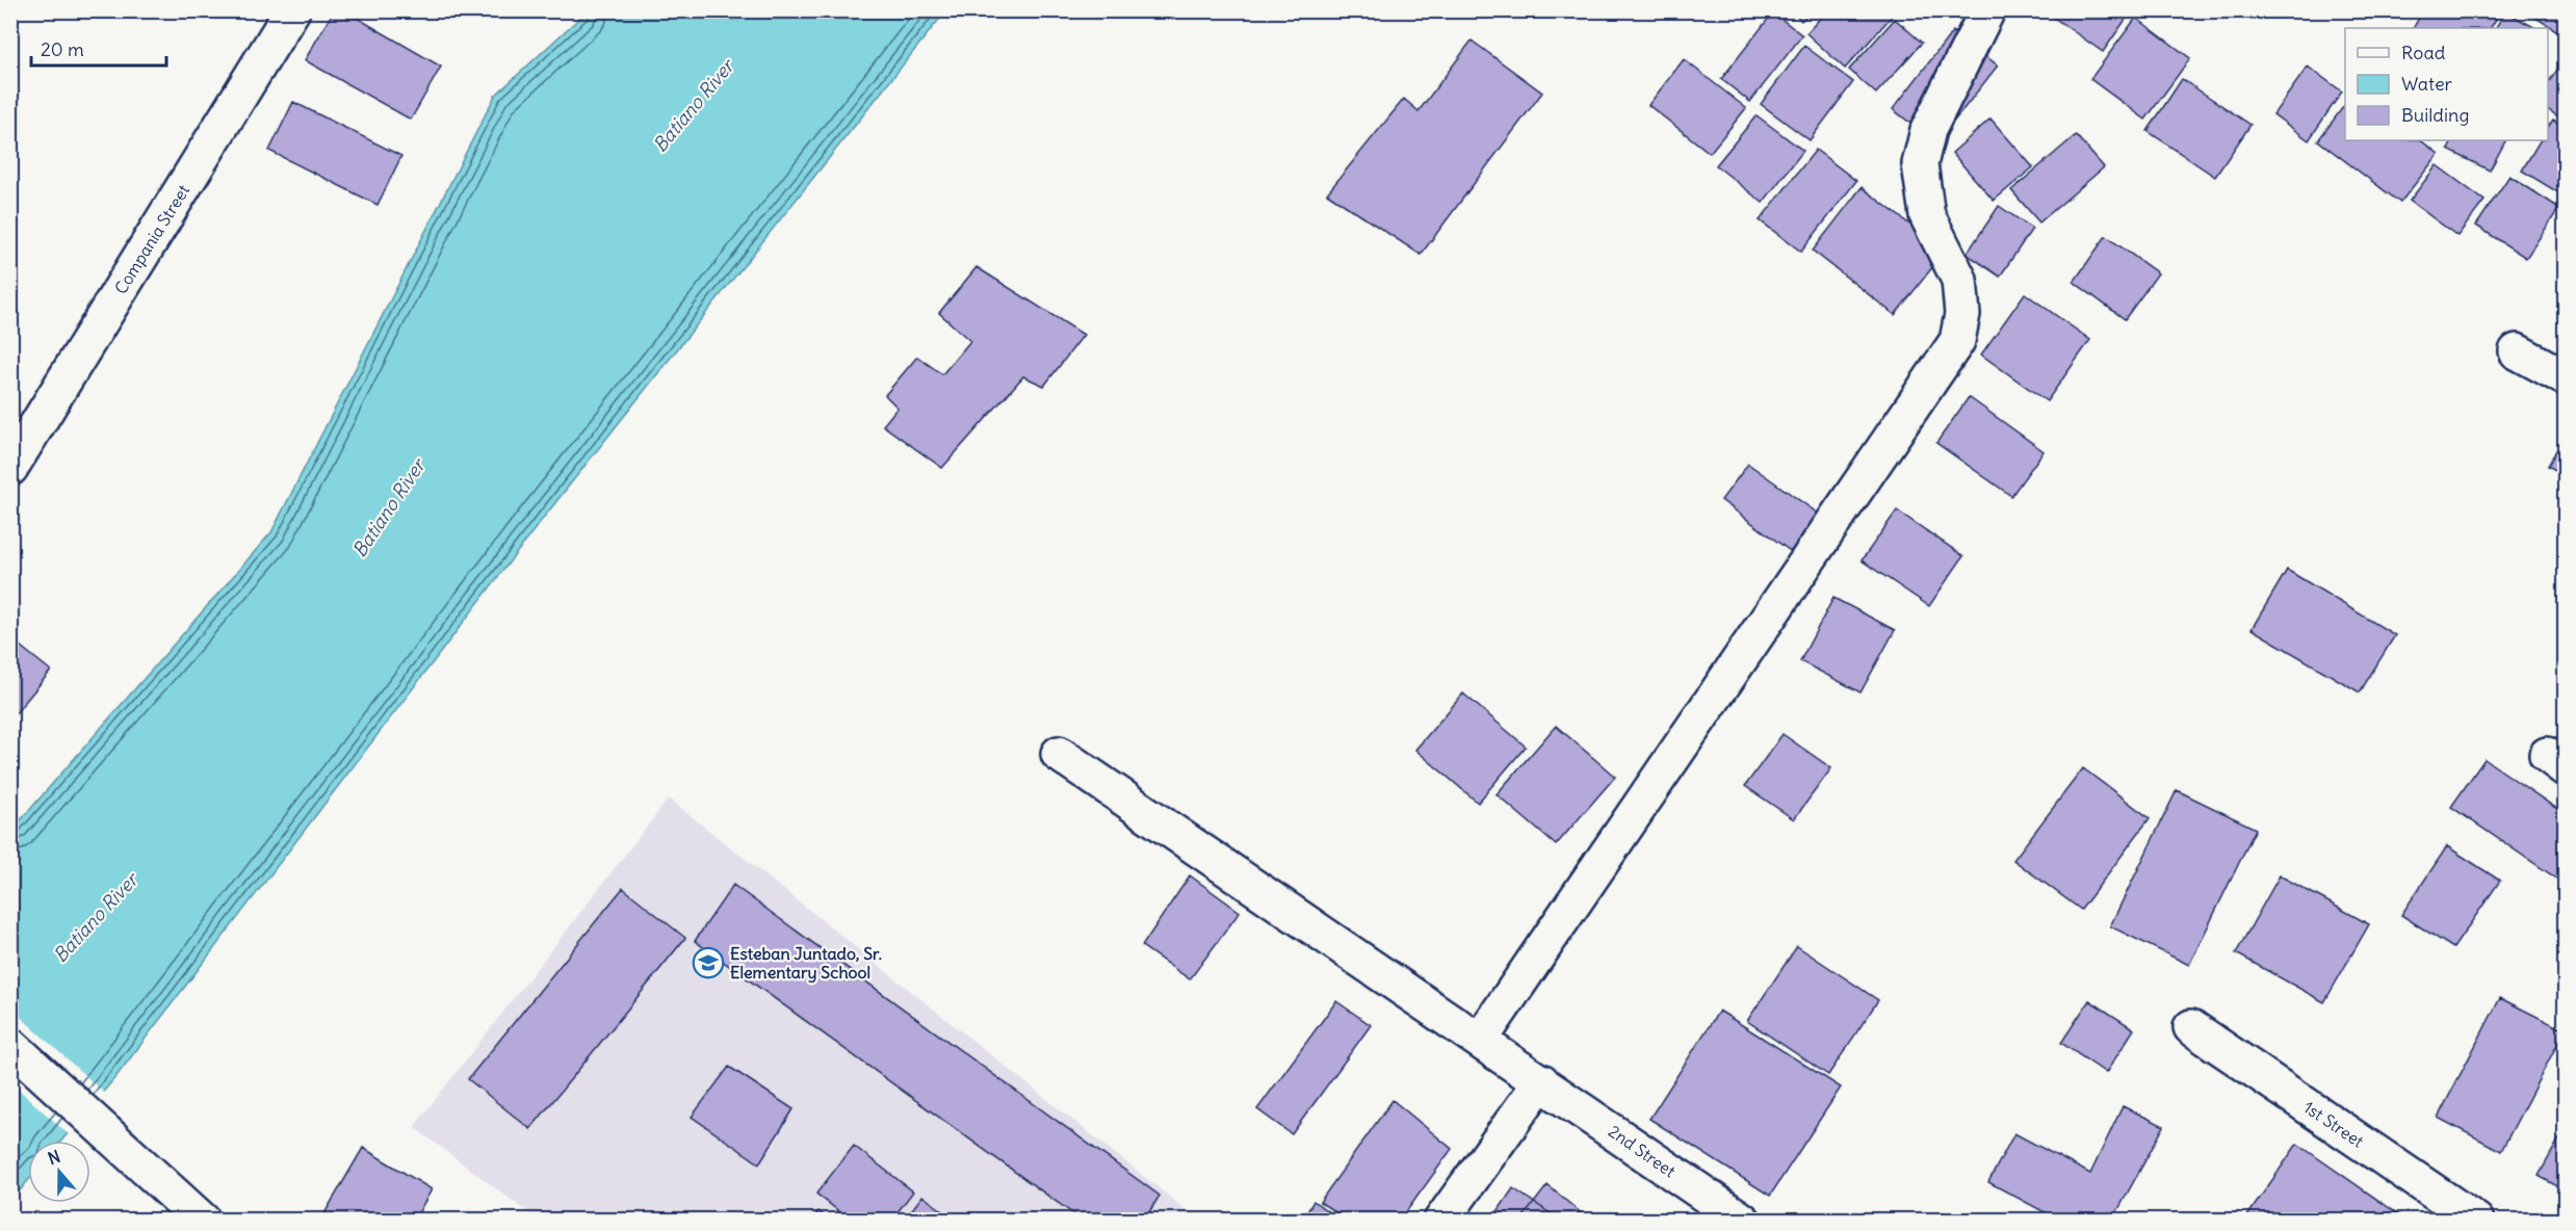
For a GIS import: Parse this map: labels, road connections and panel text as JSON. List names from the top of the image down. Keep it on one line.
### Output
{"streets":{"street":["Compania Street","1st Street","2nd Street"]},"water":["Batiano River"],"places":{"school or university":["Esteban Juntado, Sr. Elementary School"]},"legend":["Road","Water","Building"],"scale_bar":"20 m","north":"top"}
